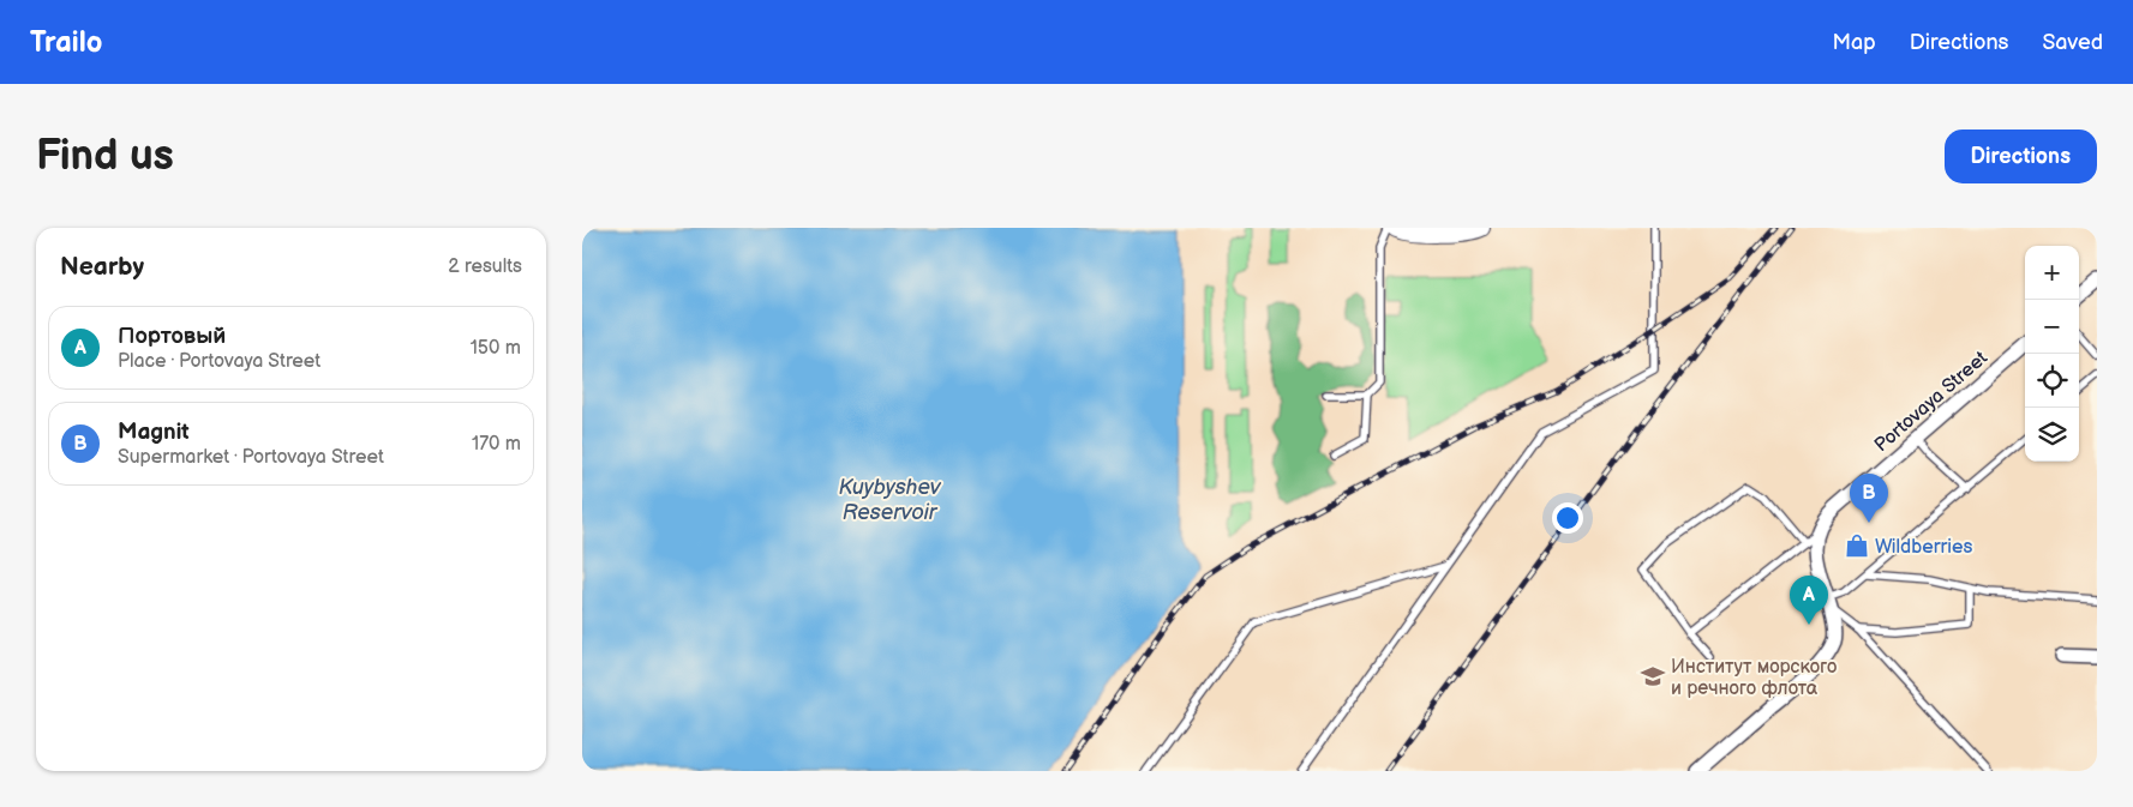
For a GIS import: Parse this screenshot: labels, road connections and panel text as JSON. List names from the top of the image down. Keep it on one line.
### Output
{"streets":{"street":["Portovaya Street"]},"water":["Kuybyshev Reservoir"],"places":{"shop":["Wildberries"],"school or university":["Институт морского и речного флота"]},"page":{"header":"Trailo","nav":["Map","Directions","Saved"],"buttons":"Directions","title":"Find us","heading":["Nearby","2 results"],"map_buttons":["+","−"],"list":[{"mark":"A","name":"Портовый","note":"Place · Portovaya Street","value":"150 m"},{"mark":"B","name":"Magnit","note":"Supermarket · Portovaya Street","value":"170 m"}],"pins":["B","A"]}}
